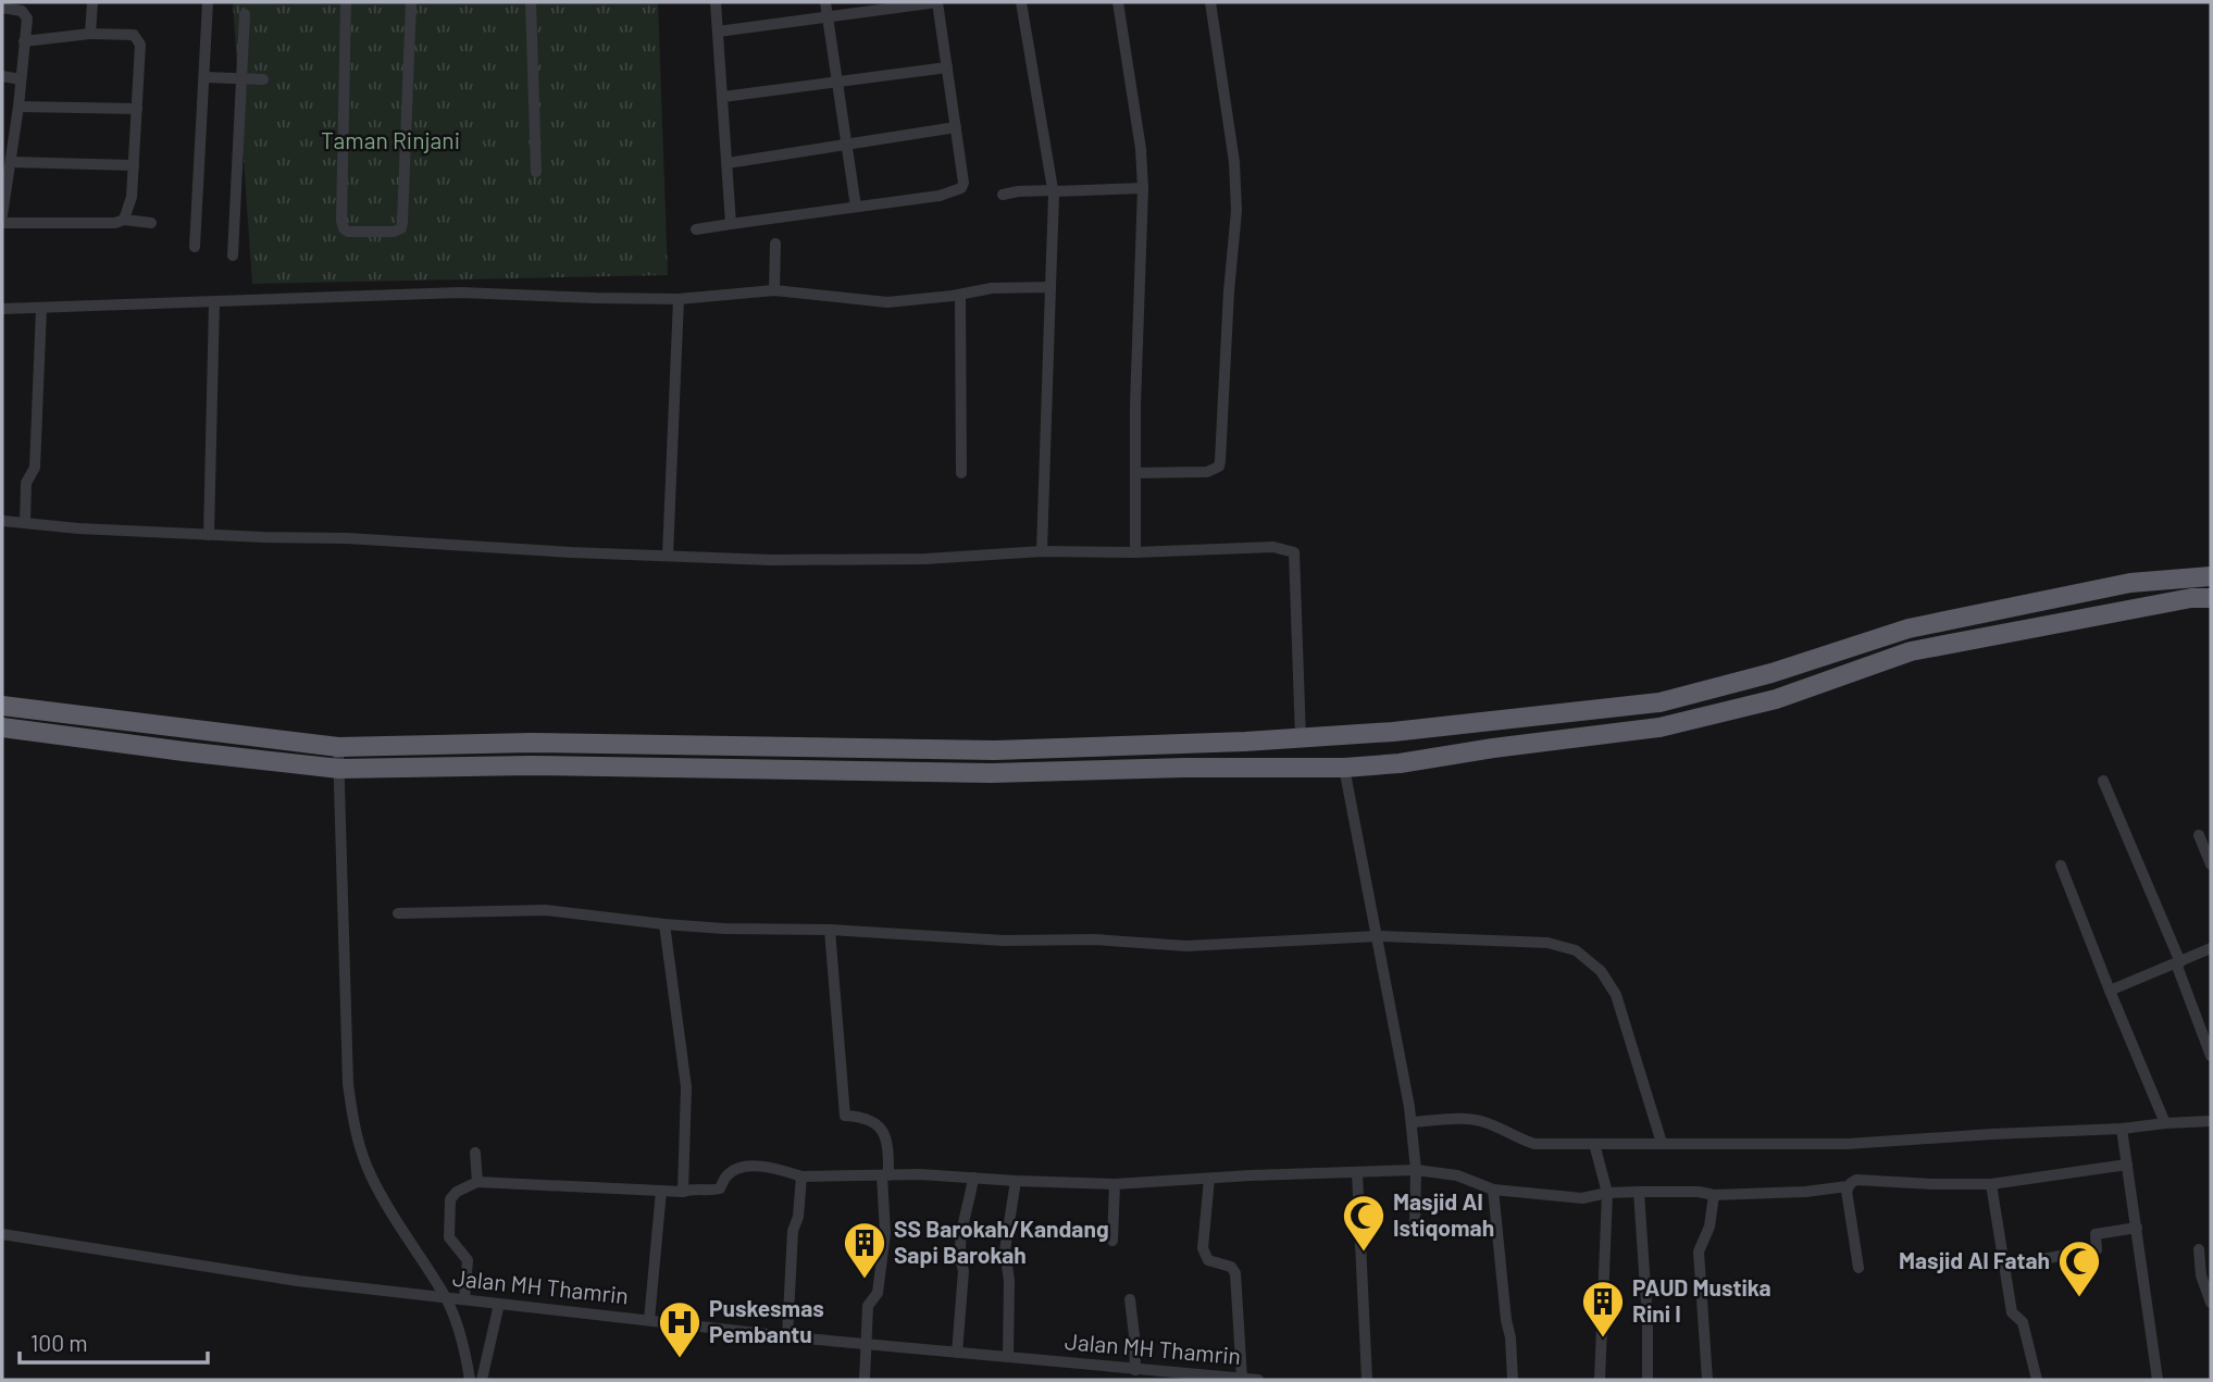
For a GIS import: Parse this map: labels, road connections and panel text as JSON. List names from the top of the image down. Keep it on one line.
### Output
{"streets":{"street":["Jalan MH Thamrin"]},"parks":["Taman Rinjani"],"places":{"mosque":["Masjid Al Istiqomah","Masjid Al Fatah"],"building":["SS Barokah/Kandang Sapi Barokah","PAUD Mustika Rini I"],"hospital":["Puskesmas Pembantu"]},"scale_bar":"100 m"}
